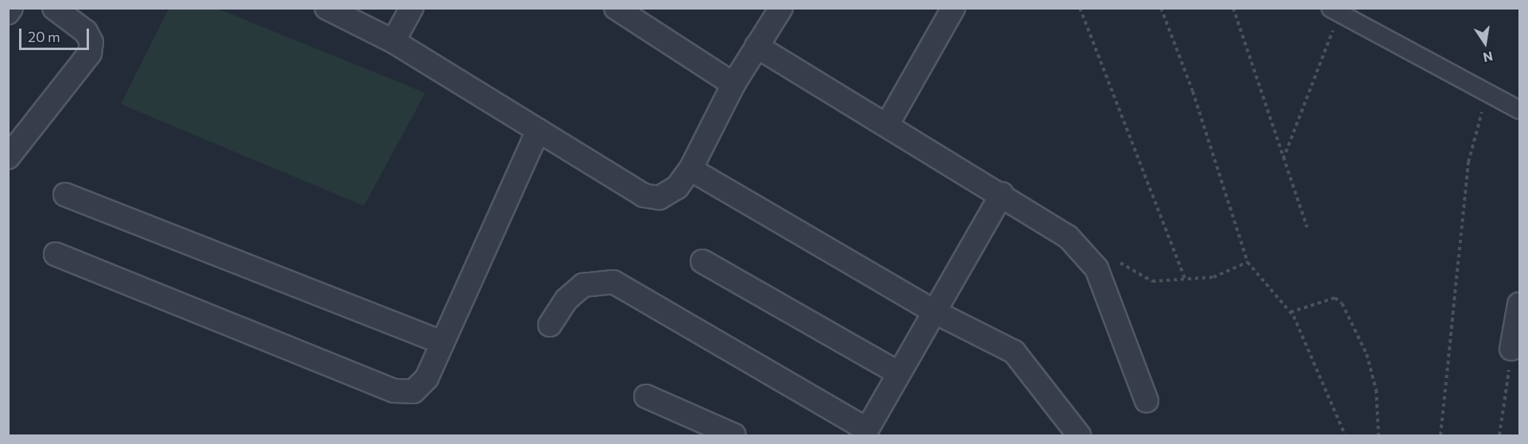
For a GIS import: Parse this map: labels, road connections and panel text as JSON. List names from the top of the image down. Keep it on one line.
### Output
{"scale_bar":"20 m","north":"bottom"}
